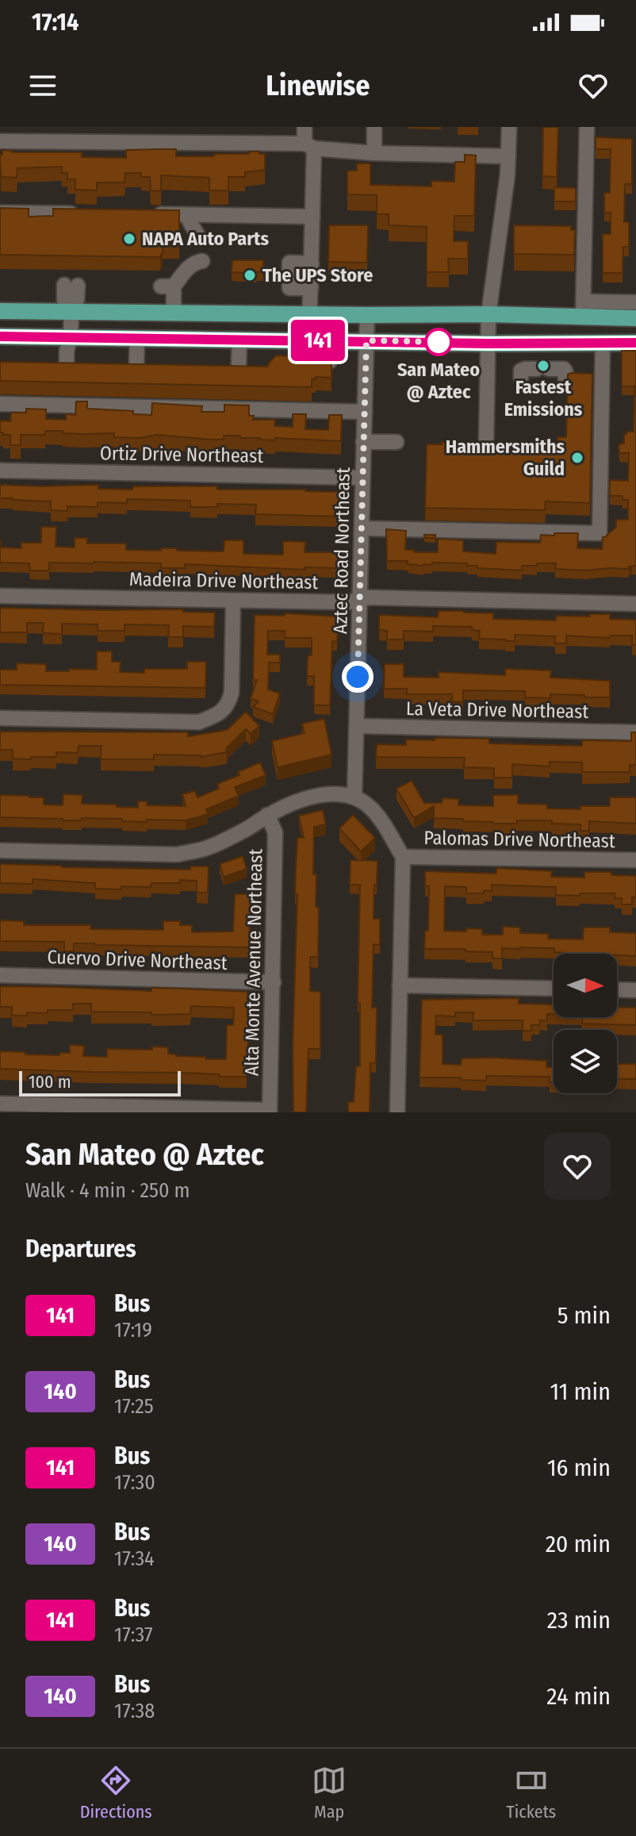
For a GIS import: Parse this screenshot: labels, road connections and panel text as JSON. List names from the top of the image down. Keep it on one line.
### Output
{"streets":{"street":["Ortiz Drive Northeast","Aztec Road Northeast","Madeira Drive Northeast","La Veta Drive Northeast","Palomas Drive Northeast","Cuervo Drive Northeast","Alta Monte Avenue Northeast"]},"crossings":[["Ortiz Drive Northeast","Aztec Road Northeast"],["Aztec Road Northeast","Madeira Drive Northeast"],["Aztec Road Northeast","La Veta Drive Northeast"],["Cuervo Drive Northeast","Alta Monte Avenue Northeast"]],"places":["NAPA Auto Parts","The UPS Store","San Mateo @ Aztec","Fastest Emissions","Hammersmiths Guild"],"lines":["bus line 141"],"scale_bar":"100 m","north":"right","page":{"status":"17:14","header":"Linewise","on_map":"141","scale":"100 m","heading":[["San Mateo @ Aztec","Walk · 4 min · 250 m"],"Departures"],"list":[{"mark":"141","name":"Bus","note":"17:19","value":"5 min"},{"mark":"140","name":"Bus","note":"17:25","value":"11 min"},{"mark":"141","name":"Bus","note":"17:30","value":"16 min"},{"mark":"140","name":"Bus","note":"17:34","value":"20 min"},{"mark":"141","name":"Bus","note":"17:37","value":"23 min"},{"mark":"140","name":"Bus","note":"17:38","value":"24 min"}],"tabs":["Directions","Map","Tickets"]}}
